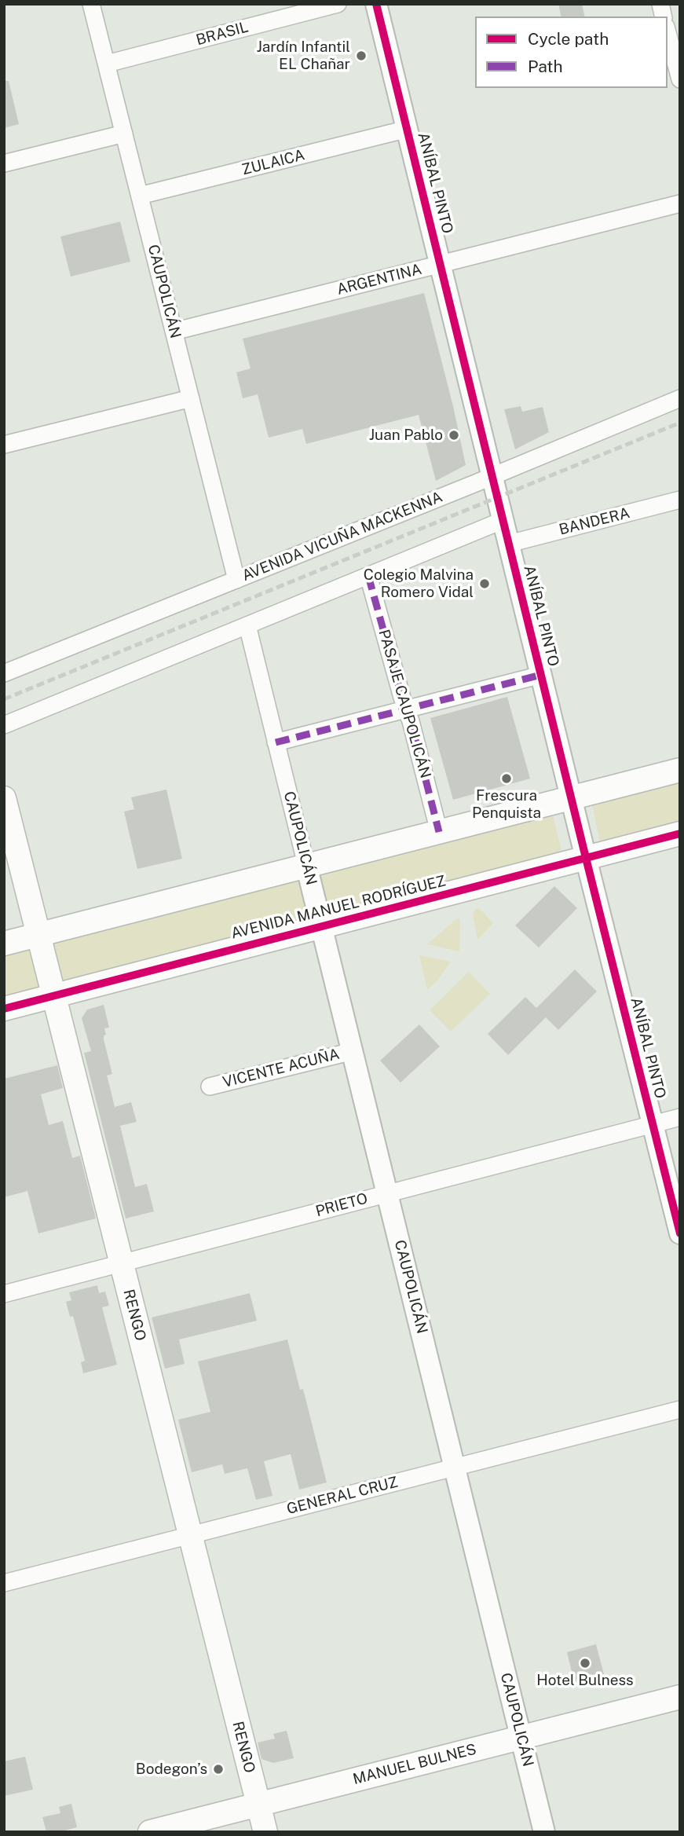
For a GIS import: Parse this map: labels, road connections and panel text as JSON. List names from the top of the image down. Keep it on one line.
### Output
{"streets":{"main road":["AVENIDA MANUEL RODRÍGUEZ","RENGO","MANUEL BULNES"],"street":["BRASIL","ZULAICA","ANÍBAL PINTO","ARGENTINA","CAUPOLICÁN","BANDERA","AVENIDA VICUÑA MACKENNA","PASAJE CAUPOLICÁN","VICENTE ACUÑA","PRIETO","GENERAL CRUZ"]},"crossings":[["BRASIL","CAUPOLICÁN"],["ZULAICA","ANÍBAL PINTO"],["ZULAICA","CAUPOLICÁN"],["ANÍBAL PINTO","ARGENTINA"],["ANÍBAL PINTO","BANDERA"],["ANÍBAL PINTO","AVENIDA VICUÑA MACKENNA"],["ANÍBAL PINTO","AVENIDA MANUEL RODRÍGUEZ"],["ANÍBAL PINTO","PRIETO"],["ARGENTINA","CAUPOLICÁN"],["CAUPOLICÁN","AVENIDA VICUÑA MACKENNA"],["CAUPOLICÁN","AVENIDA MANUEL RODRÍGUEZ"],["CAUPOLICÁN","VICENTE ACUÑA"],["CAUPOLICÁN","PRIETO"],["CAUPOLICÁN","GENERAL CRUZ"],["CAUPOLICÁN","MANUEL BULNES"],["AVENIDA MANUEL RODRÍGUEZ","RENGO"],["PRIETO","RENGO"],["RENGO","GENERAL CRUZ"],["RENGO","MANUEL BULNES"]],"places":["Jardín Infantil EL Chañar","Juan Pablo","Colegio Malvina Romero Vidal","Frescura Penquista","Hotel Bulness","Bodegon’s"],"legend":["Cycle path","Path"]}
